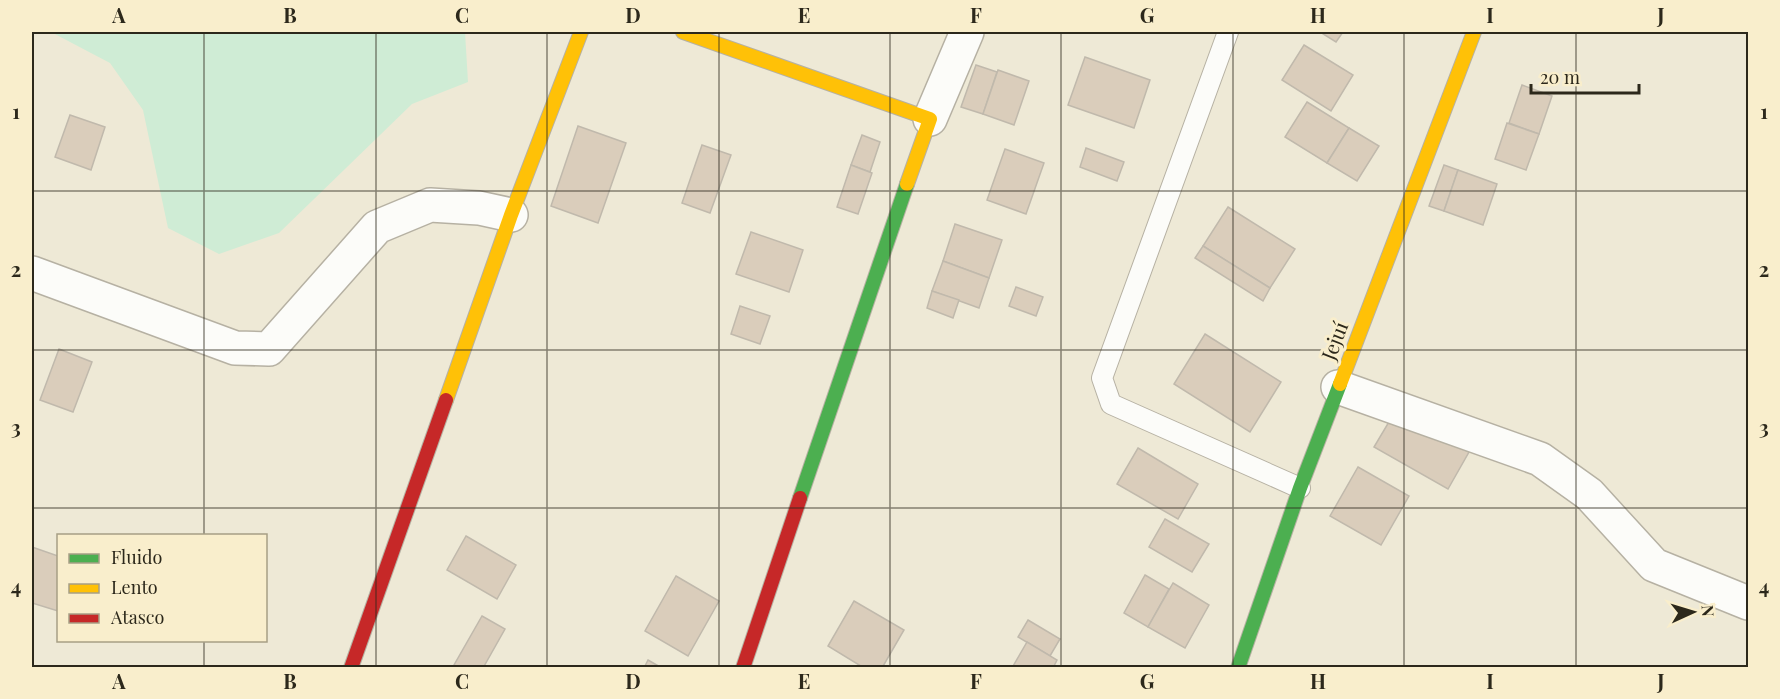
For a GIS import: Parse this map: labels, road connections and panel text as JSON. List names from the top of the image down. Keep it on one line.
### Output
{"streets":{"street":["Jejuí"]},"legend":["Fluido","Lento","Atasco"],"scale_bar":"20 m","north":"right","grid":{"columns":["A","B","C","D","E","F","G","H","I","J"],"rows":["1","2","3","4"]}}
